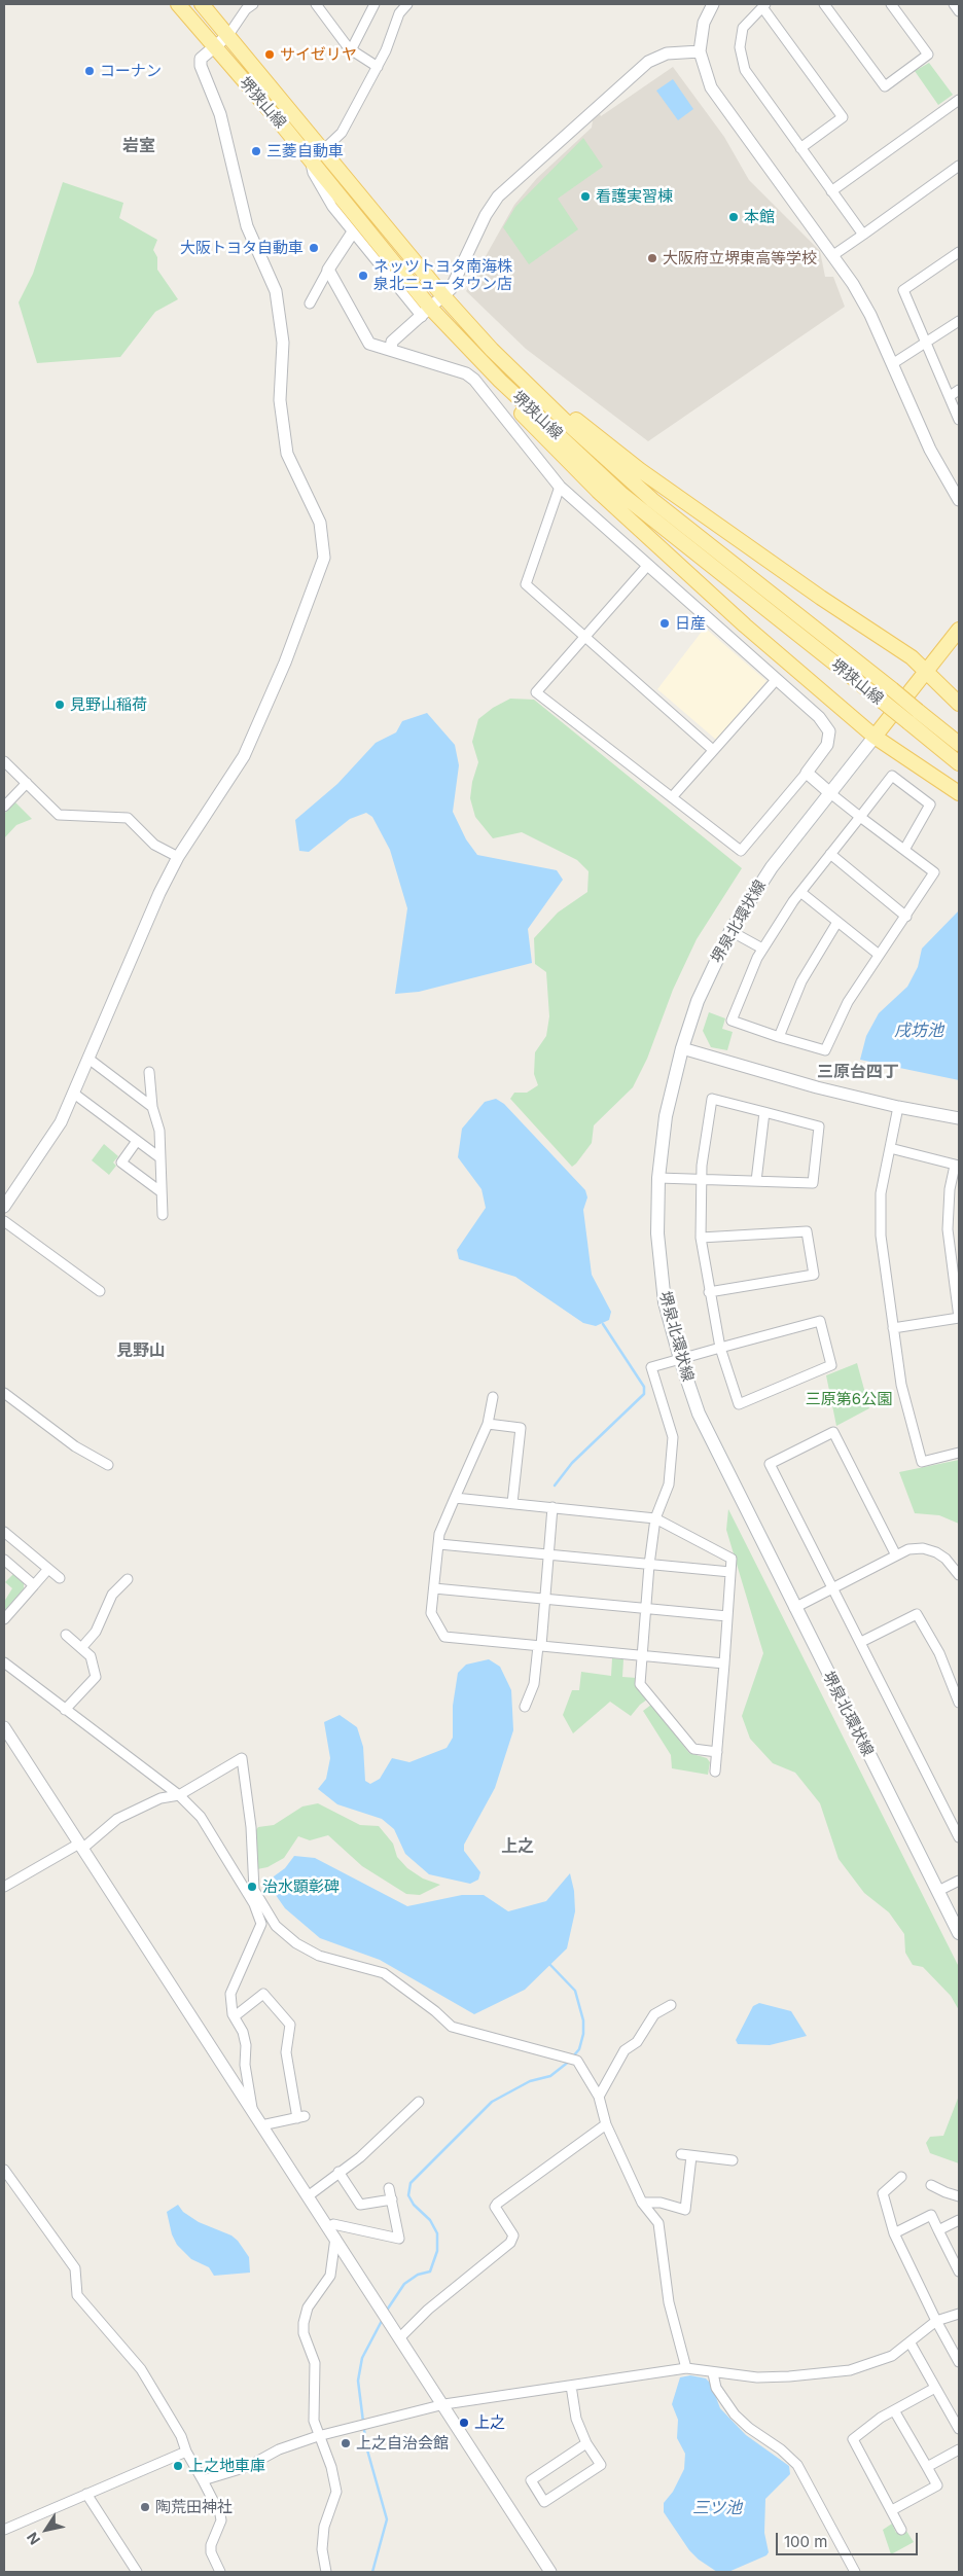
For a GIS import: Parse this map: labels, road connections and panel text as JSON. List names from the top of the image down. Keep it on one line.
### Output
{"streets":{"main road":["堺狭山線","堺泉北環状線"]},"districts":["岩室","三原台四丁","見野山","上之"],"water":["戌坊池","三ツ池"],"parks":["三原第6公園"],"places":["サイゼリヤ","コーナン","三菱自動車","看護実習棟","本館","大阪トヨタ自動車","大阪府立堺東高等学校","ネッツトヨタ南海株 泉北ニュータウン店","日産","見野山稲荷","治水顕彰碑","上之","上之自治会館","上之地車庫","陶荒田神社"],"scale_bar":"100 m","north":"bottom left"}
